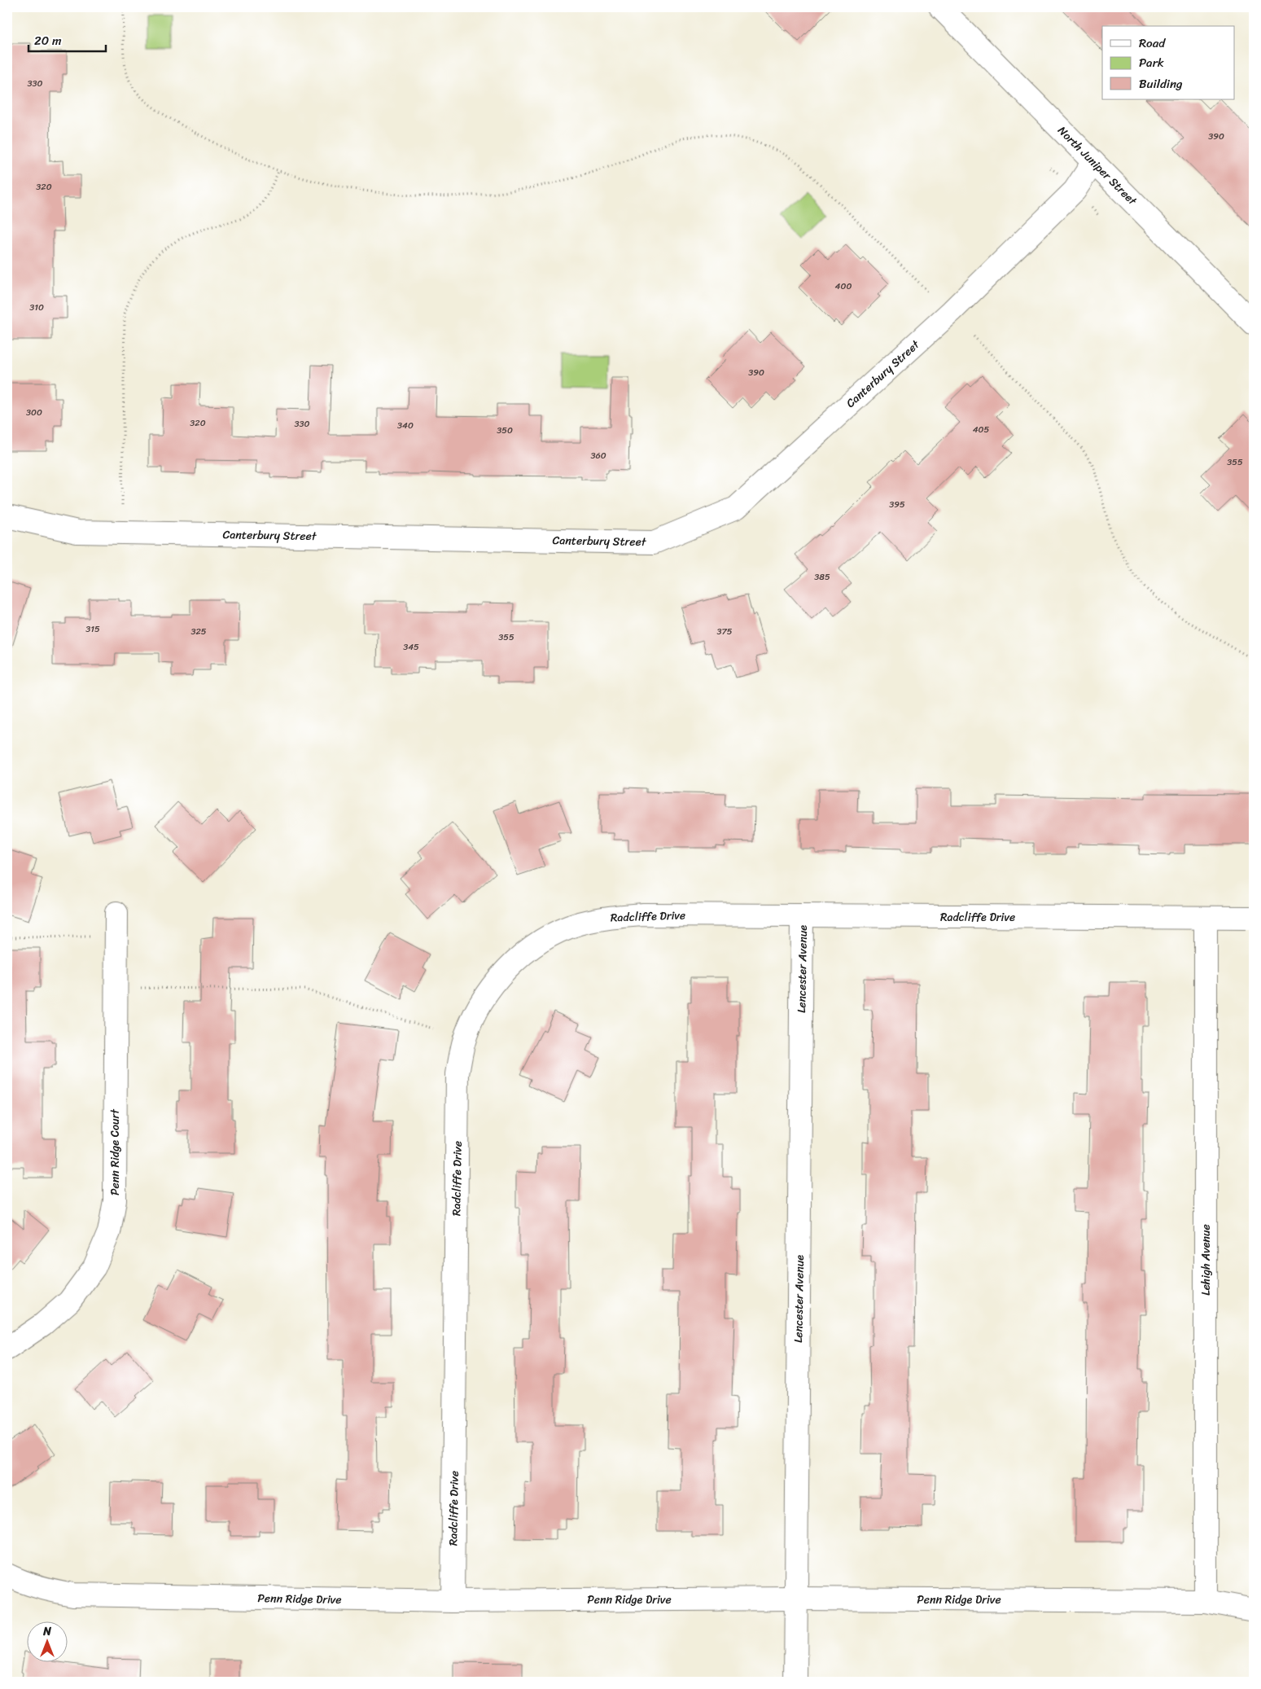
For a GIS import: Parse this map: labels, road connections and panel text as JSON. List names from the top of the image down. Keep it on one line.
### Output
{"streets":{"street":["North Juniper Street","Canterbury Street","Radcliffe Drive","Lencester Avenue","Penn Ridge Court","Lehigh Avenue","Penn Ridge Drive"]},"crossings":[["North Juniper Street","Canterbury Street"],["Radcliffe Drive","Lencester Avenue"],["Radcliffe Drive","Lehigh Avenue"],["Radcliffe Drive","Penn Ridge Drive"],["Lencester Avenue","Penn Ridge Drive"],["Lehigh Avenue","Penn Ridge Drive"]],"house_numbers":["330","390","320","400","310","390","300","320","330","340","405","350","360","355","395","385","315","325","375","355","345"],"legend":["Road","Park","Building"],"scale_bar":"20 m","north":"top"}
